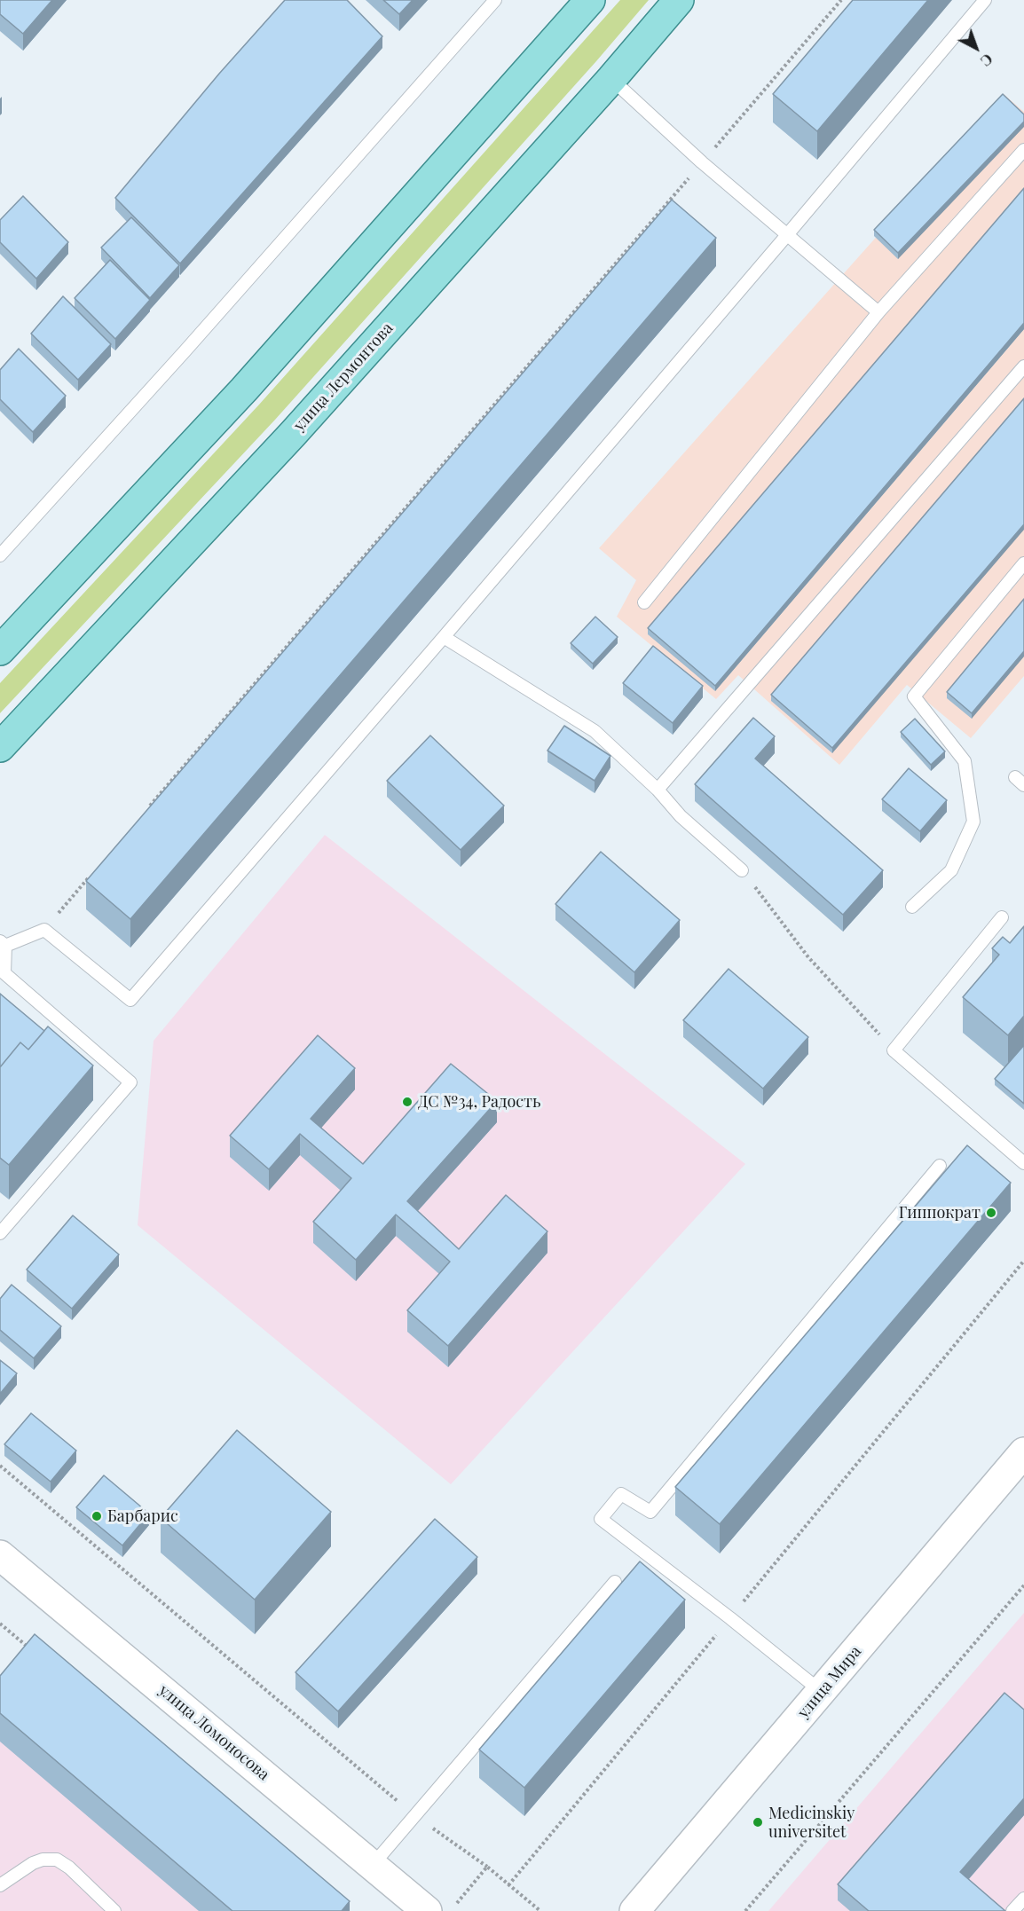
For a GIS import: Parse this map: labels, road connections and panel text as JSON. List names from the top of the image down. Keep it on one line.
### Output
{"streets":{"main road":["улица Лермонтова","улица Мира","улица Ломоносова"]},"places":["ДС №34, Радость","Гиппократ","Барбарис","Medicinskiy universitet"],"north":"bottom right"}
